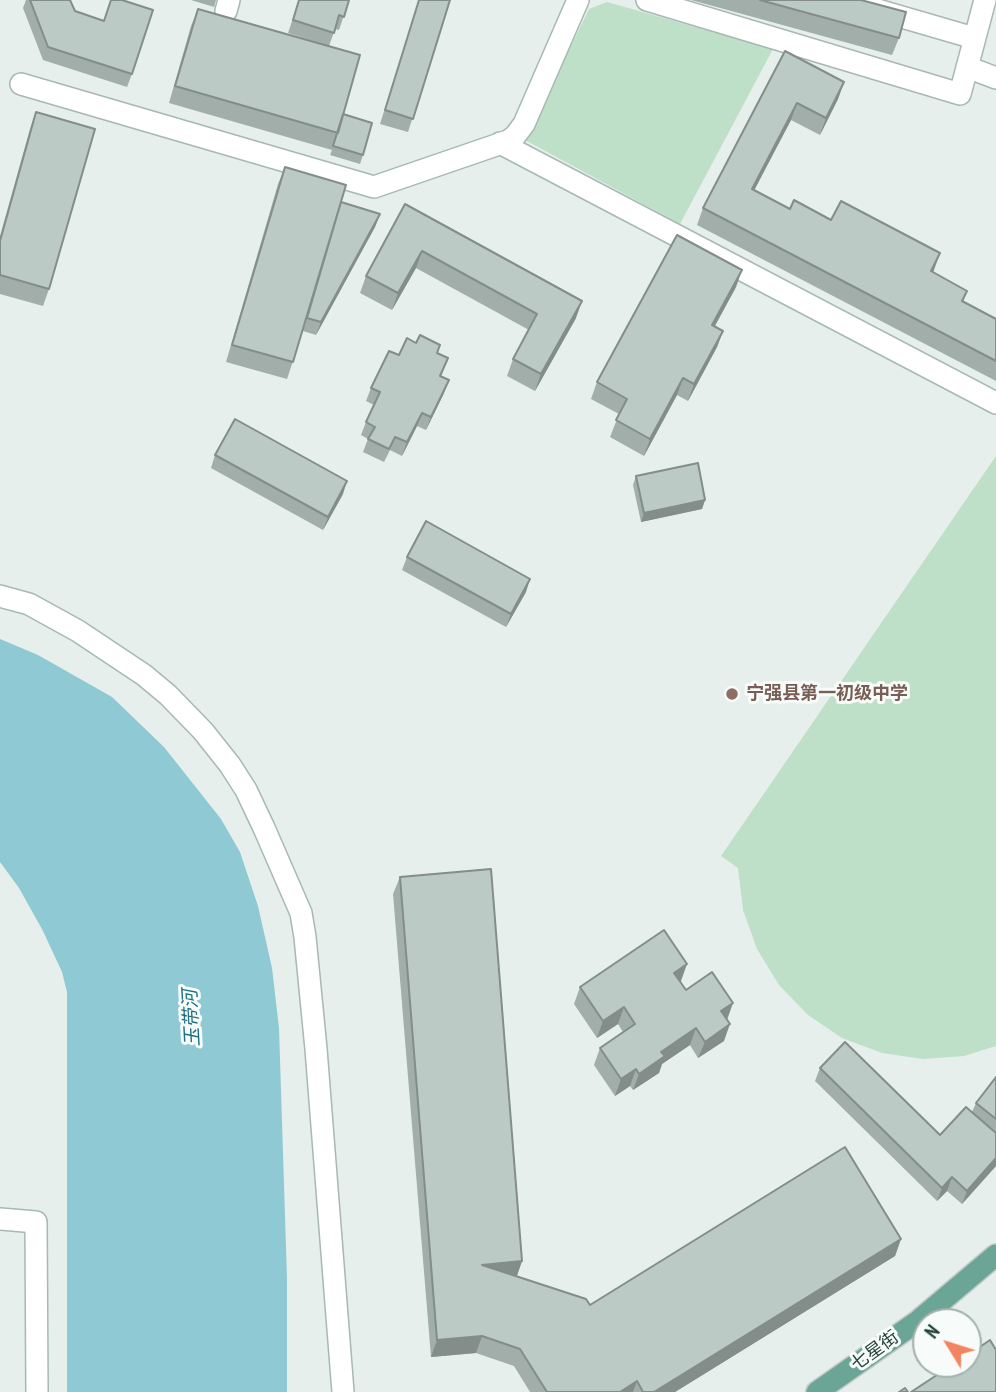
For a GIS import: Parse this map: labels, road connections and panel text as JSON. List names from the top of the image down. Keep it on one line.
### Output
{"streets":{"main road":["七星街"]},"water":["玉带河"],"places":["宁强县第一初级中学"],"north":"top left"}
